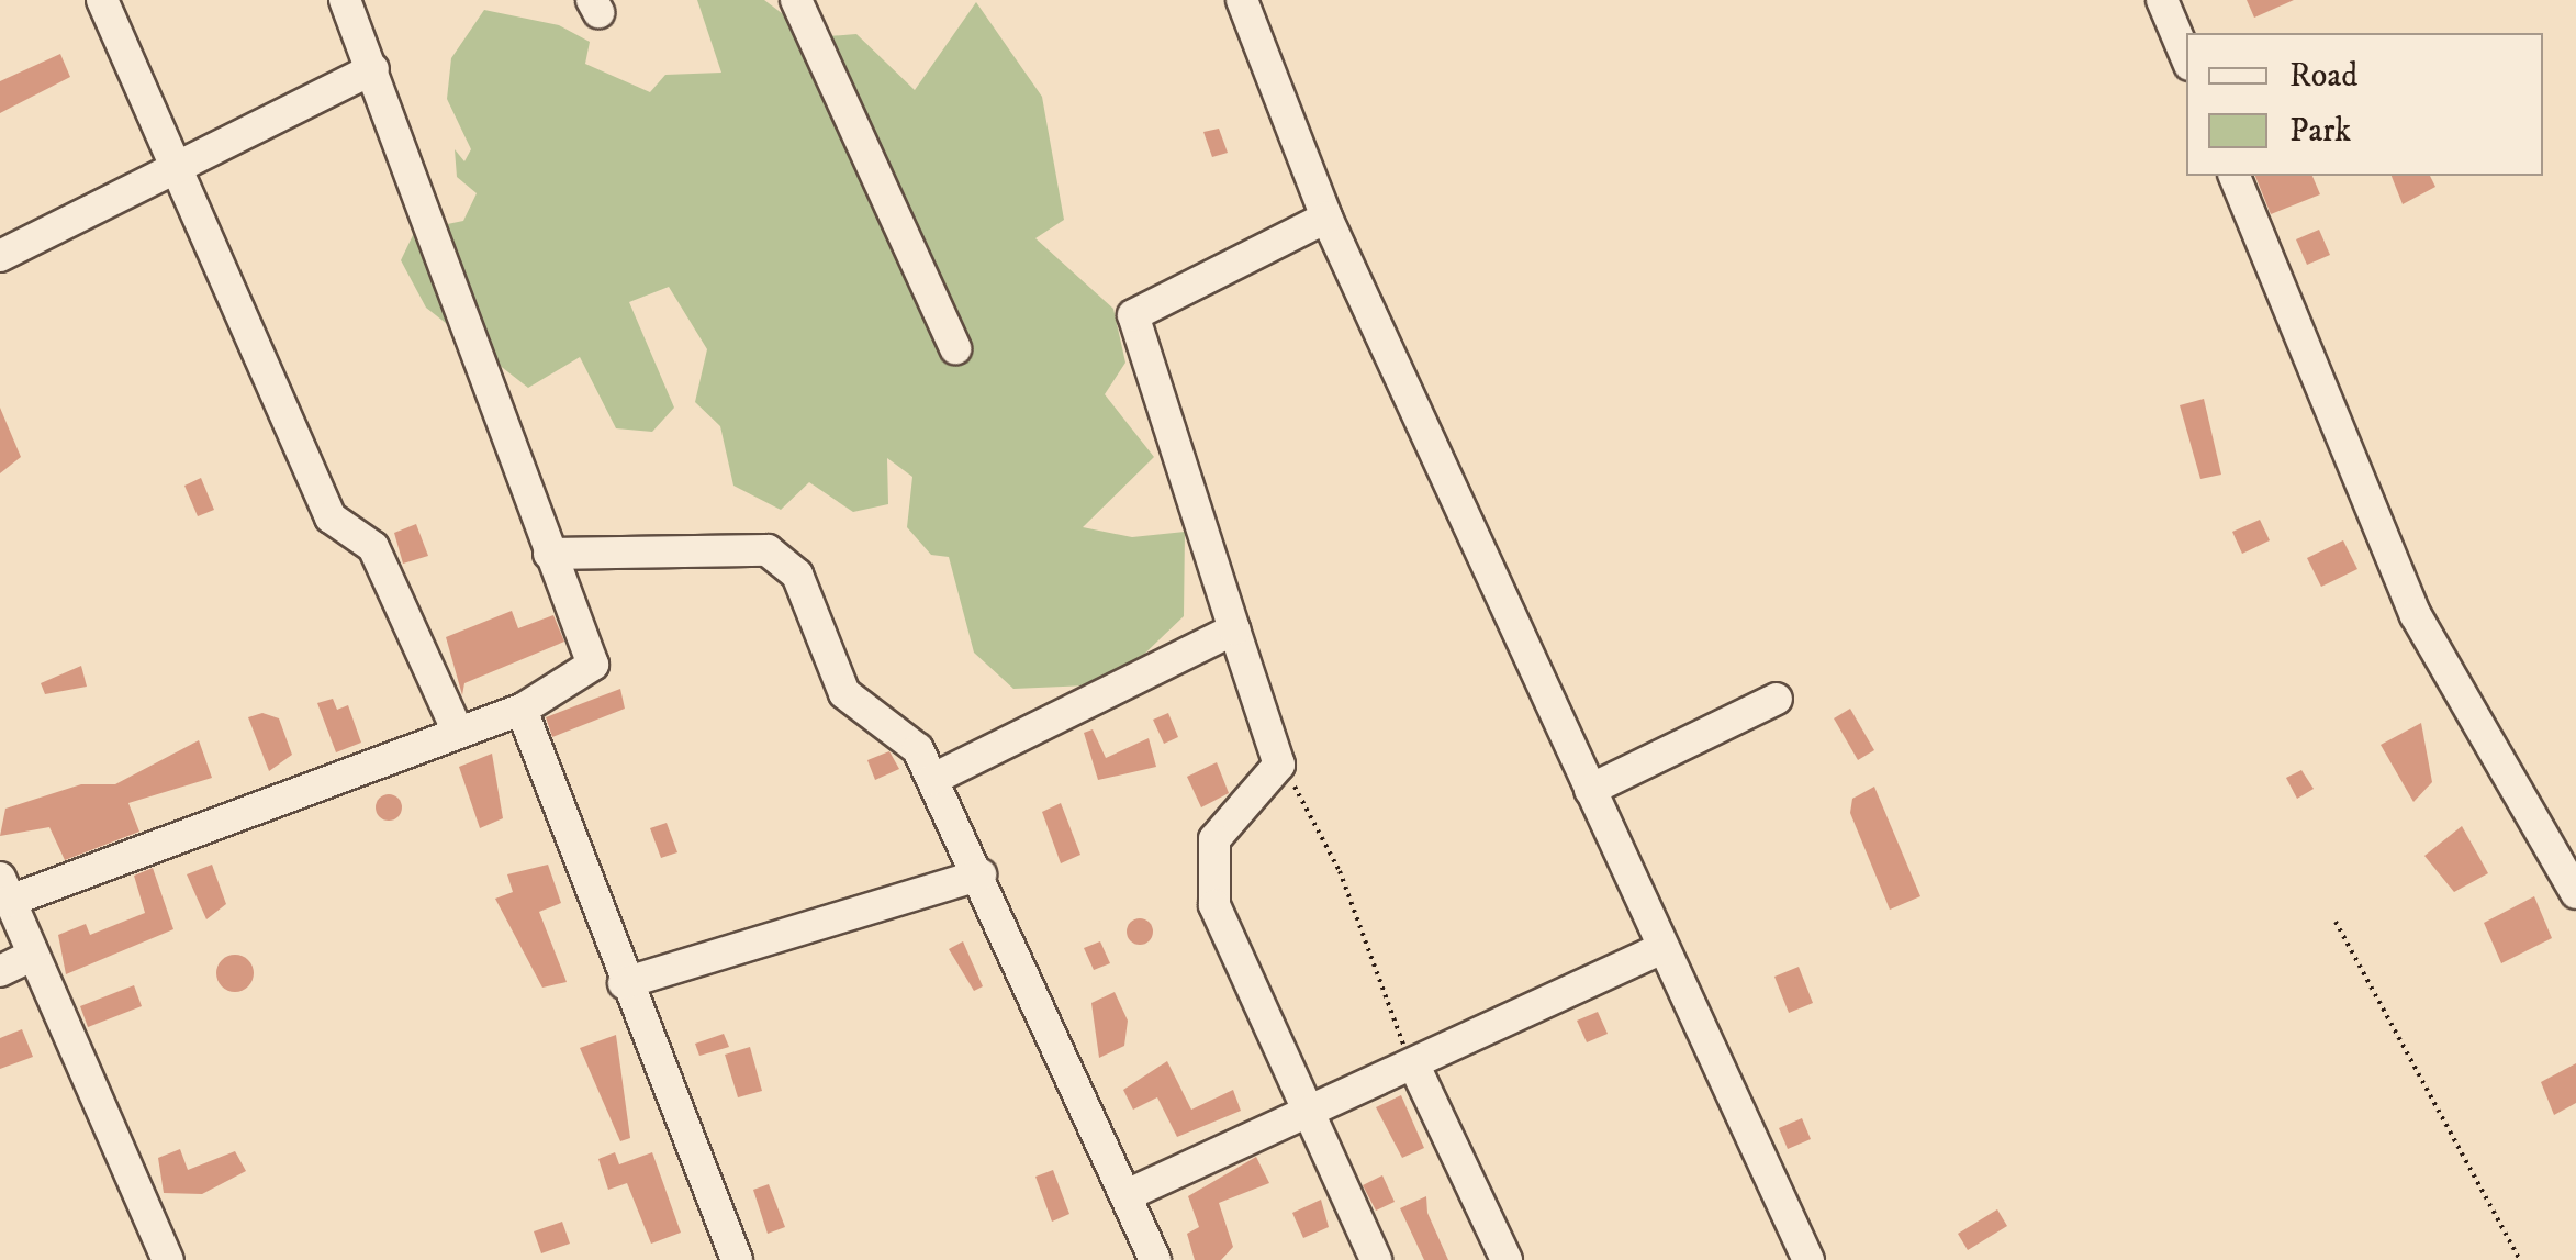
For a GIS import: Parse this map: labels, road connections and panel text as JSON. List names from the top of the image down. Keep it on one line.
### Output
{"legend":["Road","Park"]}
